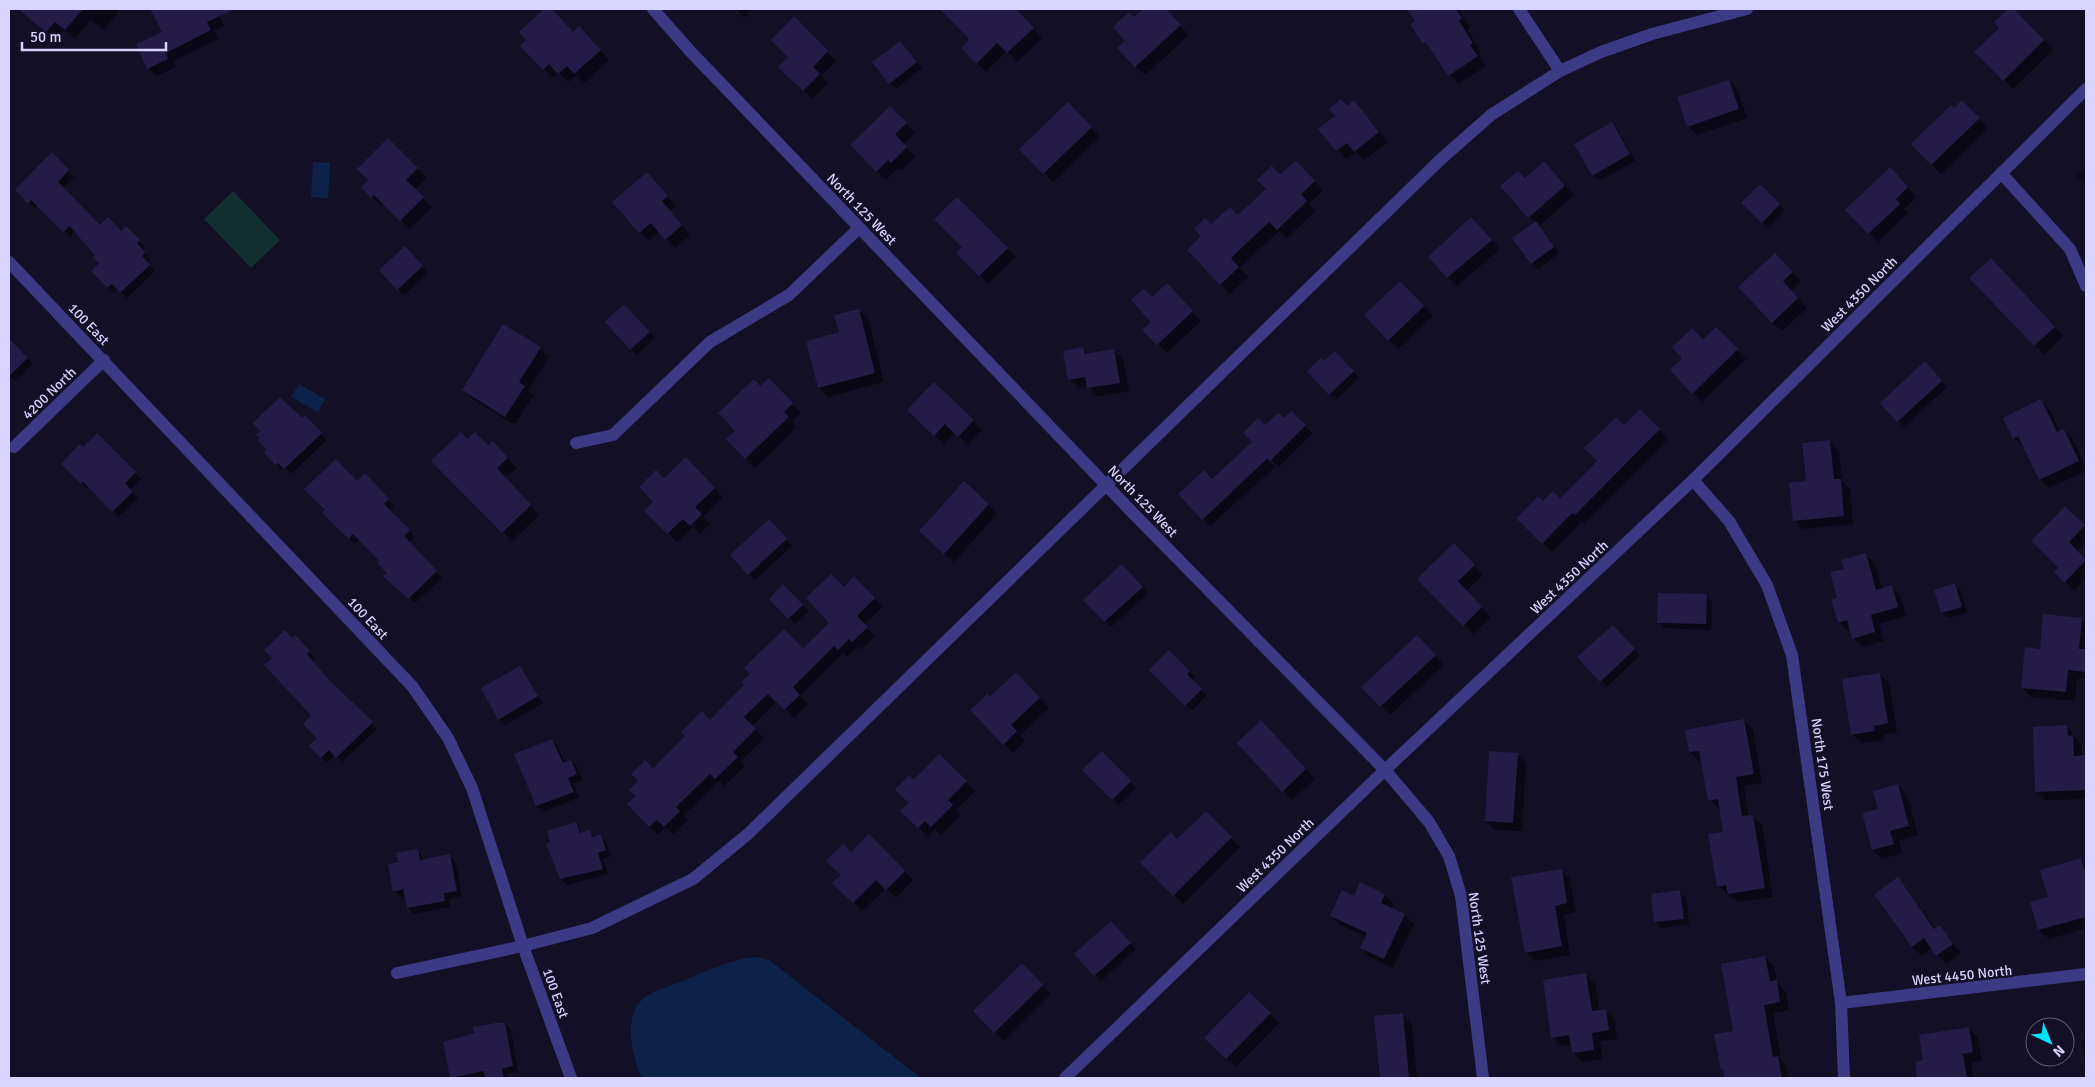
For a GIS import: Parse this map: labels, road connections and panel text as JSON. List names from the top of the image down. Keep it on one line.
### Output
{"streets":{"street":["North 125 West","West 4350 North","100 East","4200 North","North 175 West","West 4450 North"]},"crossings":[["North 125 West","West 4350 North"],["West 4350 North","North 175 West"],["100 East","4200 North"],["North 175 West","West 4450 North"]],"scale_bar":"50 m","north":"bottom right"}
